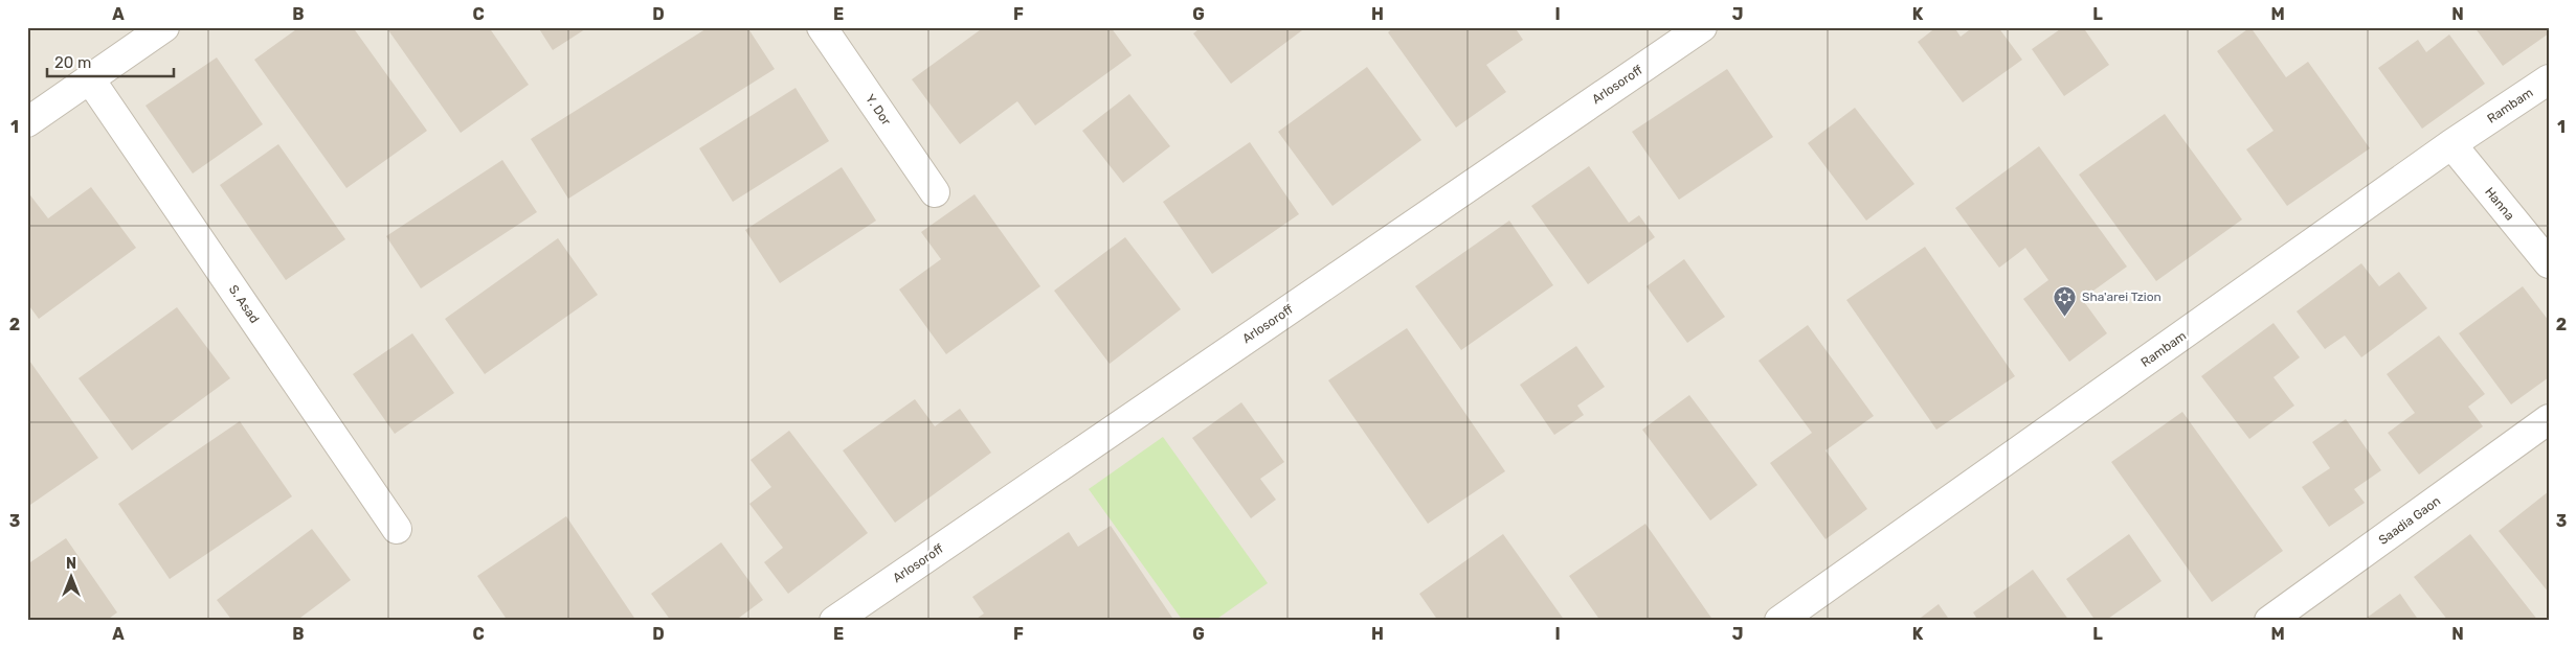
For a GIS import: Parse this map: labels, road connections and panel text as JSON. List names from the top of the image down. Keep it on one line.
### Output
{"streets":{"street":["Arlosoroff","Rambam","Y. Dor","Hanna","S. Asad","Saadia Gaon"]},"crossings":[["Rambam","Hanna"]],"places":{"synagogue":["Sha'arei Tzion"]},"scale_bar":"20 m","north":"top","grid":{"columns":["A","B","C","D","E","F","G","H","I","J","K","L","M","N"],"rows":["1","2","3"]}}
